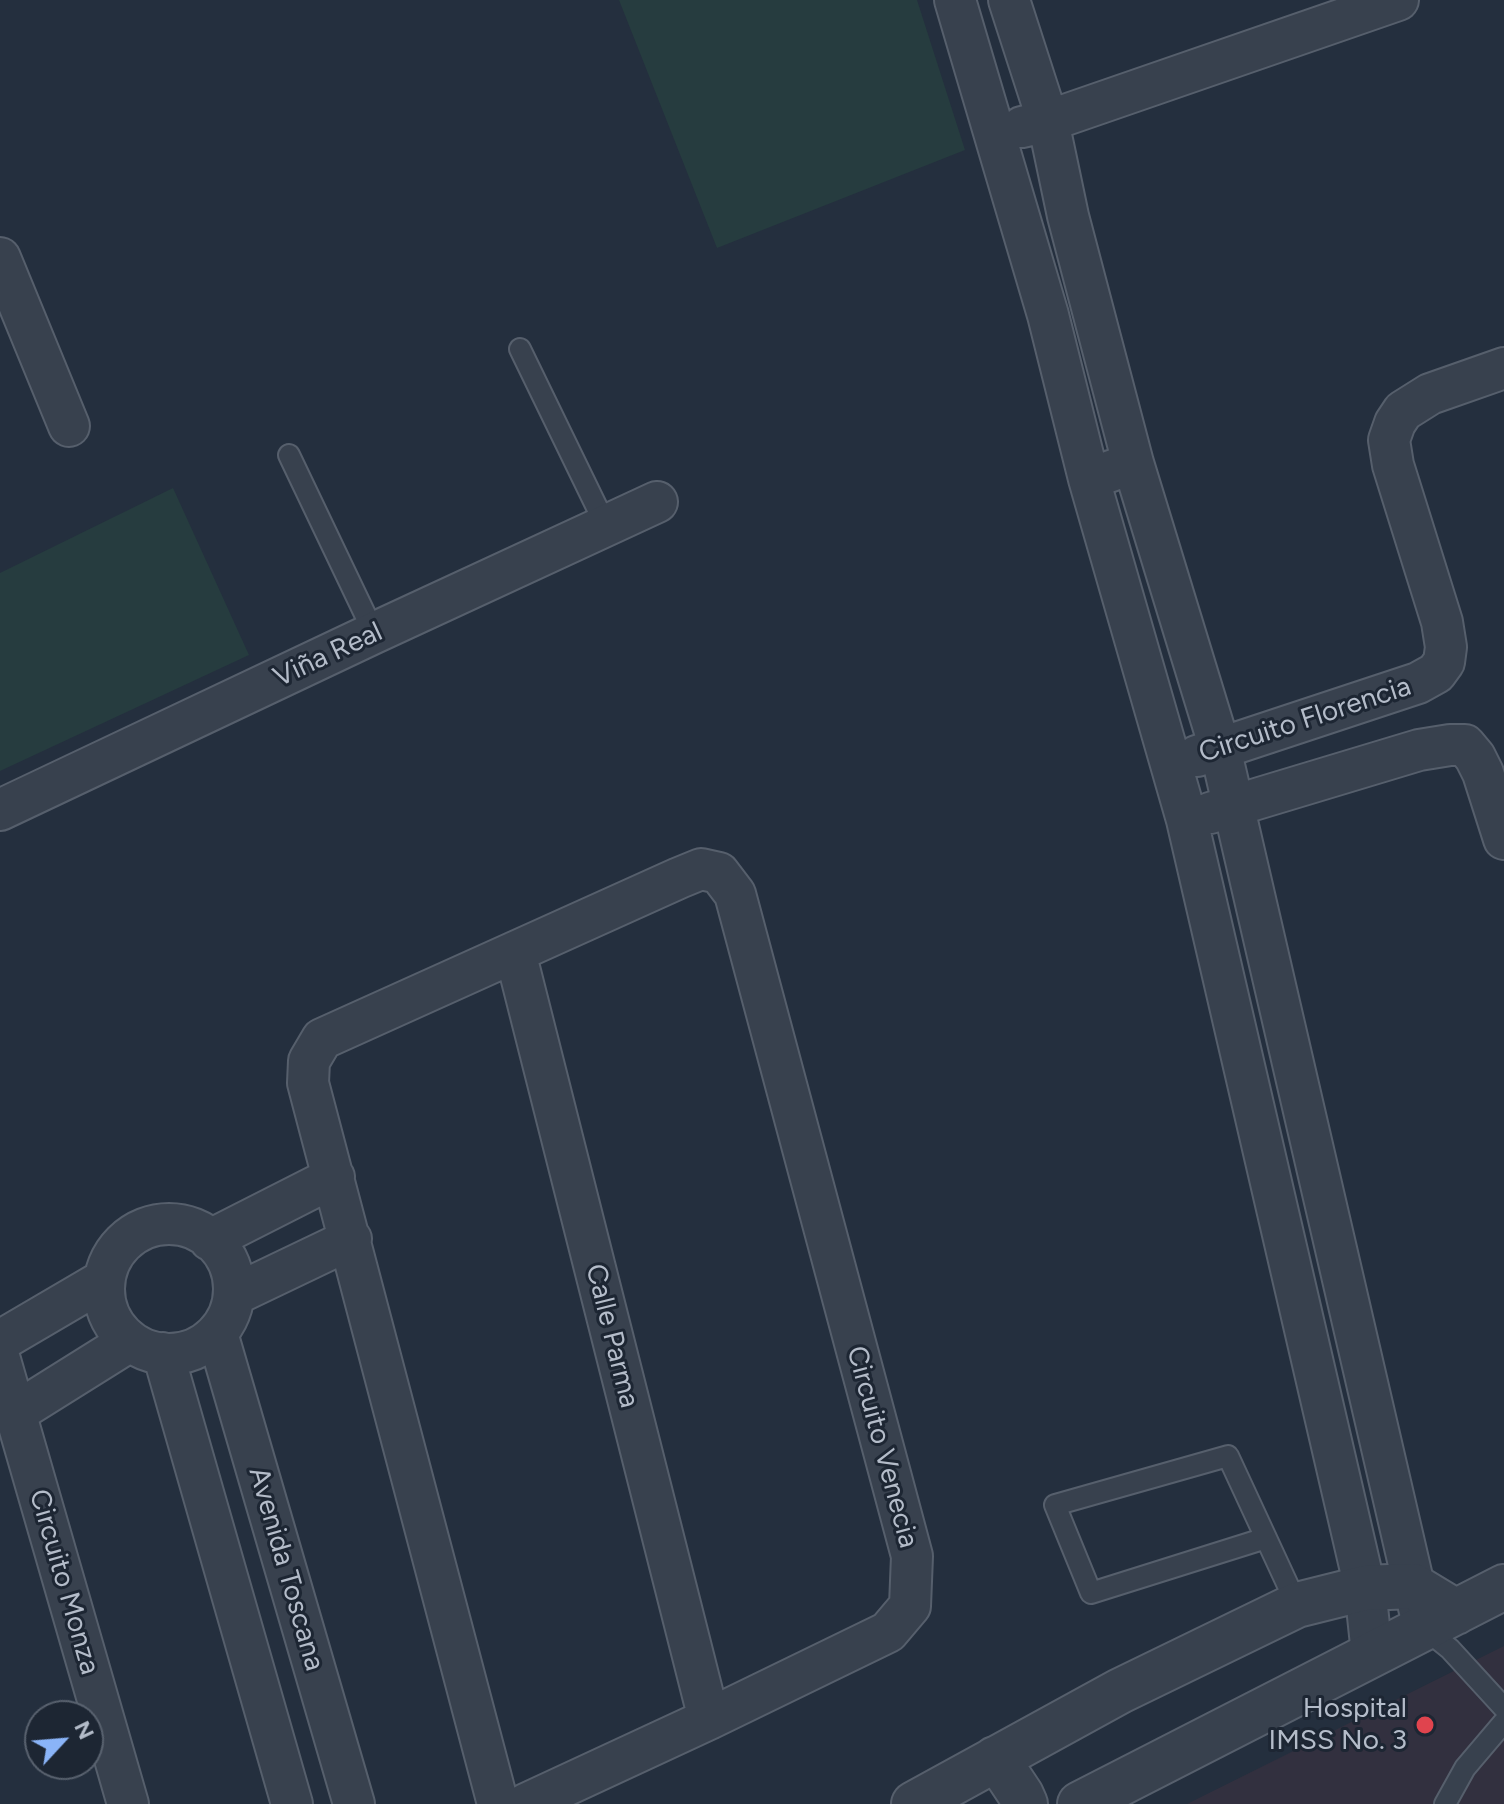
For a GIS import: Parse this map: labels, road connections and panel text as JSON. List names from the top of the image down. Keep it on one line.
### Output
{"streets":{"street":["Viña Real","Circuito Florencia","Calle Parma","Circuito Venecia","Avenida Toscana","Circuito Monza"]},"crossings":[["Calle Parma","Circuito Venecia"]],"places":["Hospital IMSS No. 3"],"north":"top right"}
